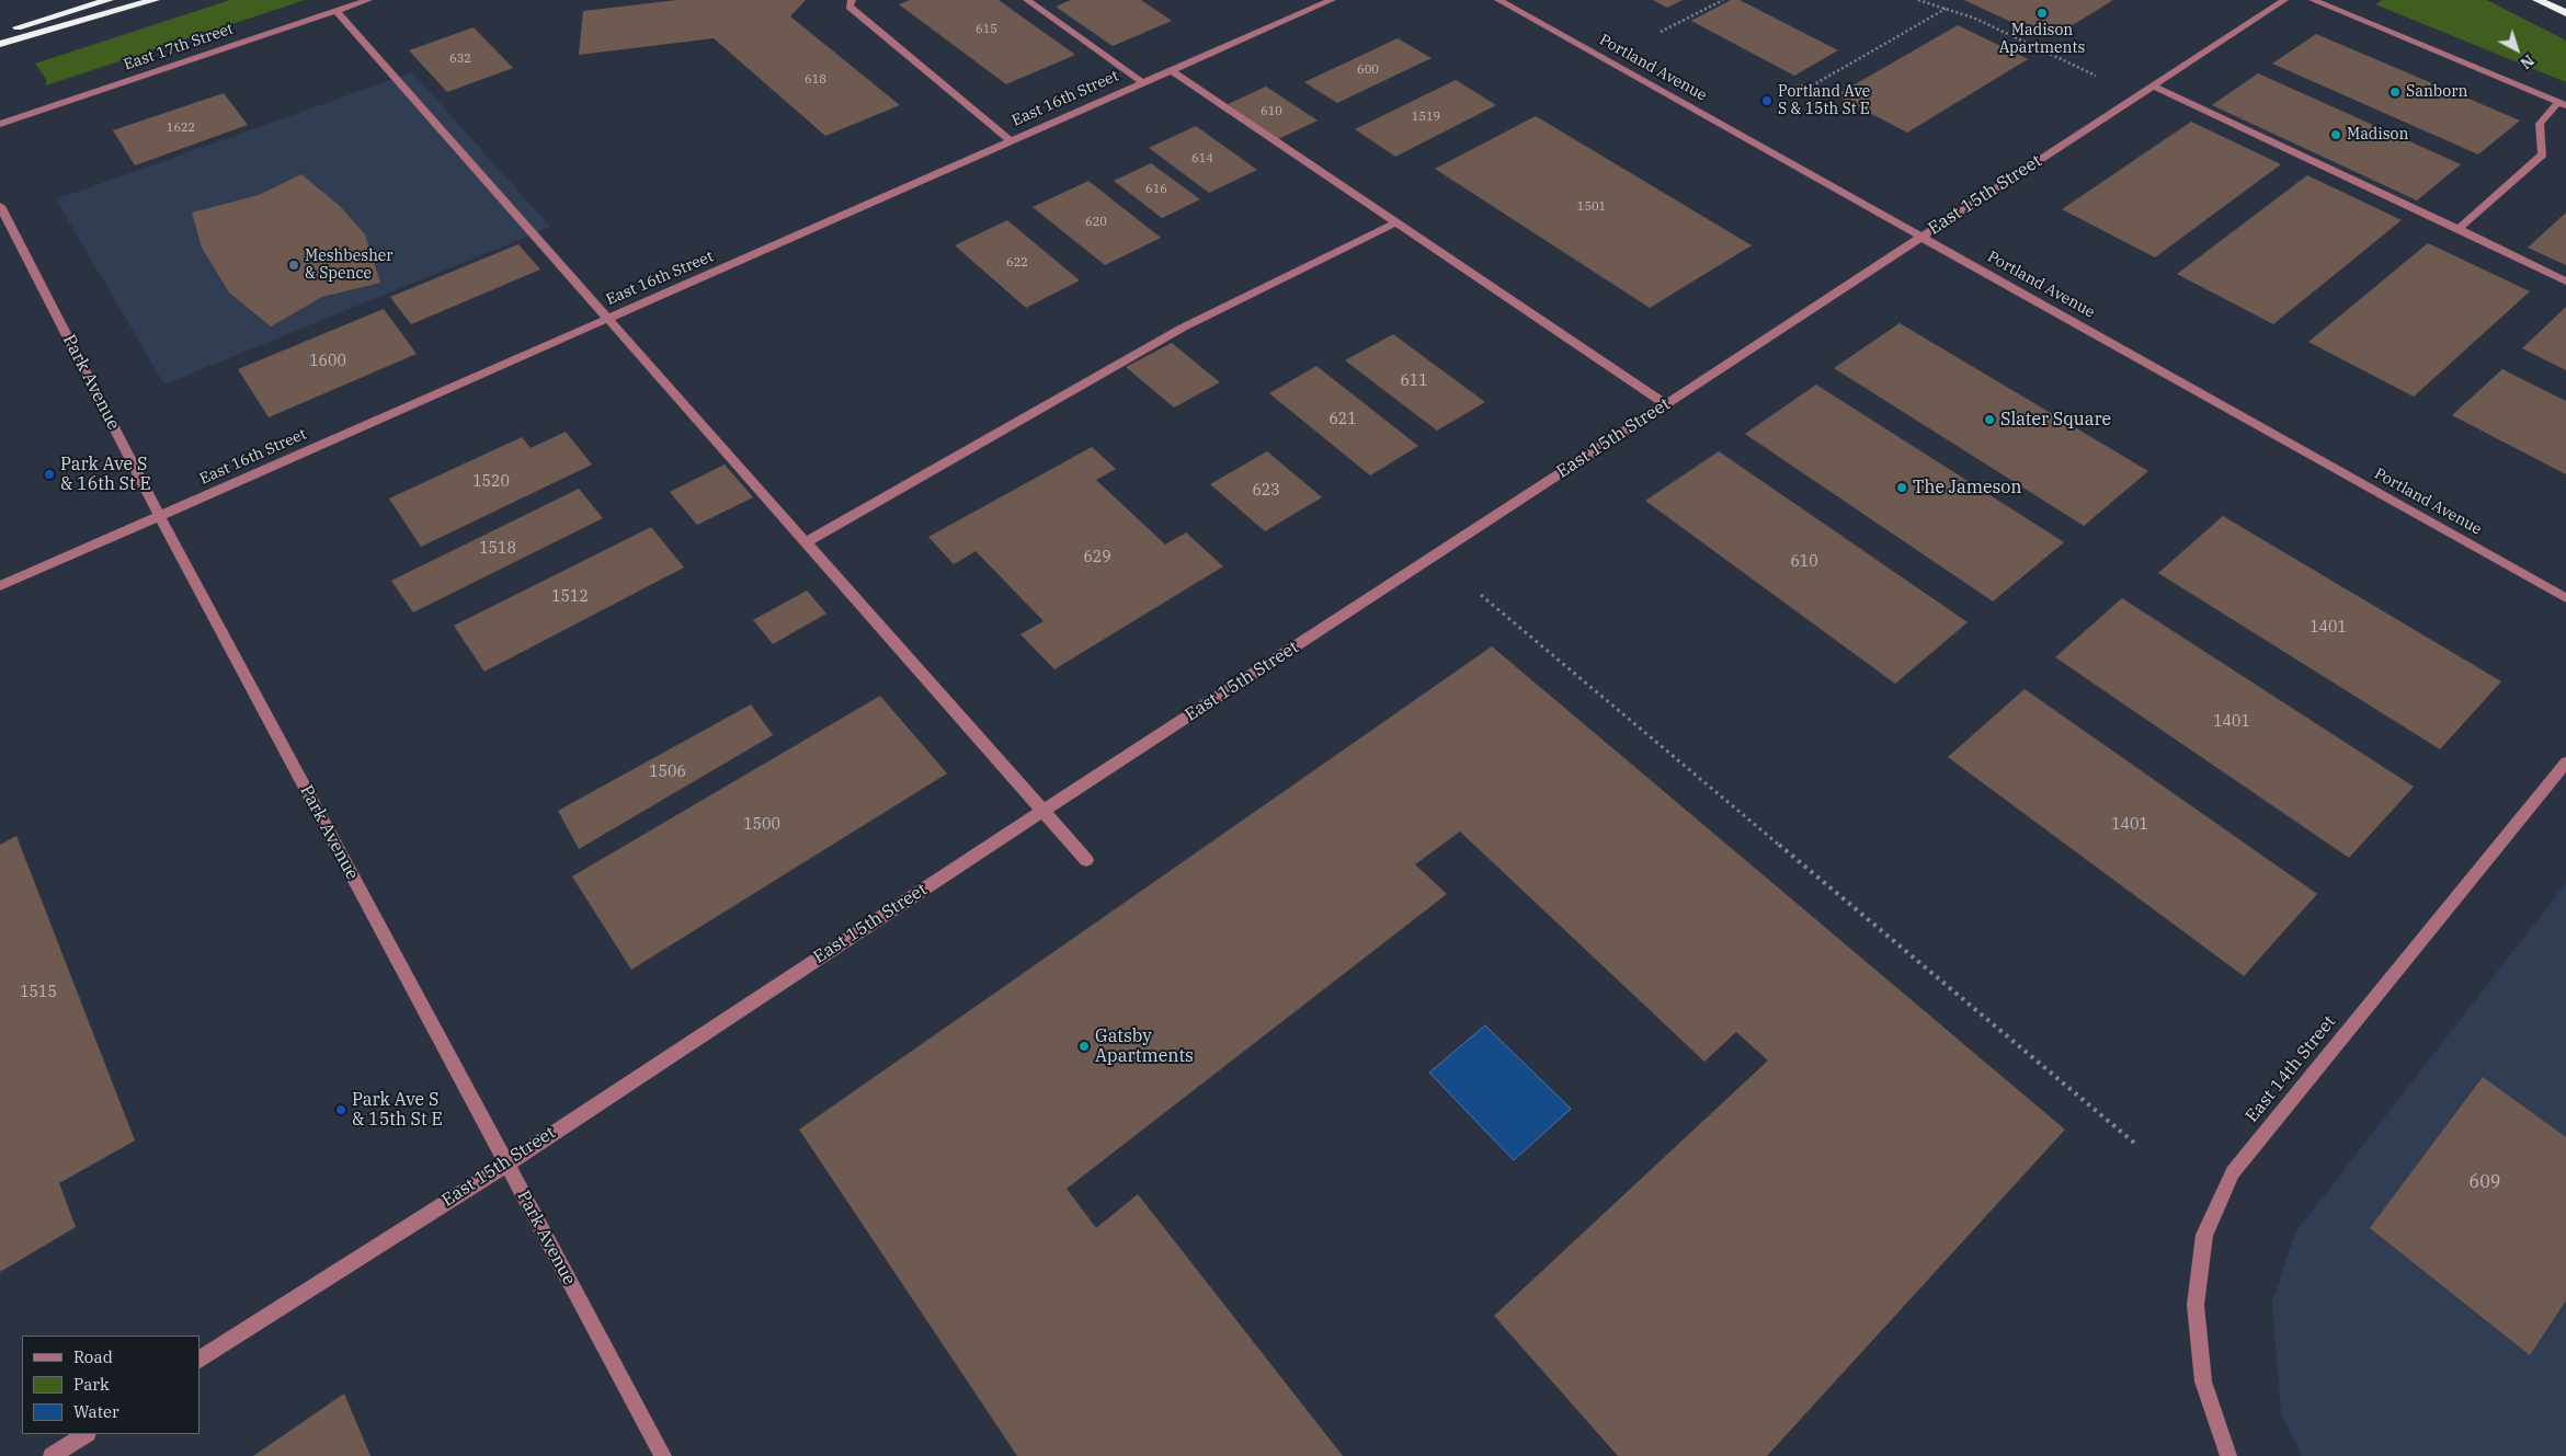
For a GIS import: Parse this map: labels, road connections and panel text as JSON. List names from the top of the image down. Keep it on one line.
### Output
{"streets":{"street":["East 17th Street","Portland Avenue","East 16th Street","East 15th Street","Park Avenue","East 14th Street"]},"crossings":[["Portland Avenue","East 15th Street"],["East 16th Street","Park Avenue"],["East 15th Street","Park Avenue"]],"places":["Madison Apartments","Sanborn","Portland Ave S & 15th St E","Madison","Meshbesher & Spence","Slater Square","Park Ave S & 16th St E","The Jameson","Gatsby Apartments","Park Ave S & 15th St E"],"house_numbers":["615","632","600","618","610","1519","1622","614","616","1501","620","622","1600","611","621","1520","623","1518","629","610","1512","1401","1401","1506","1500","1401","1515","609"],"legend":["Road","Park","Water"],"north":"bottom right"}
